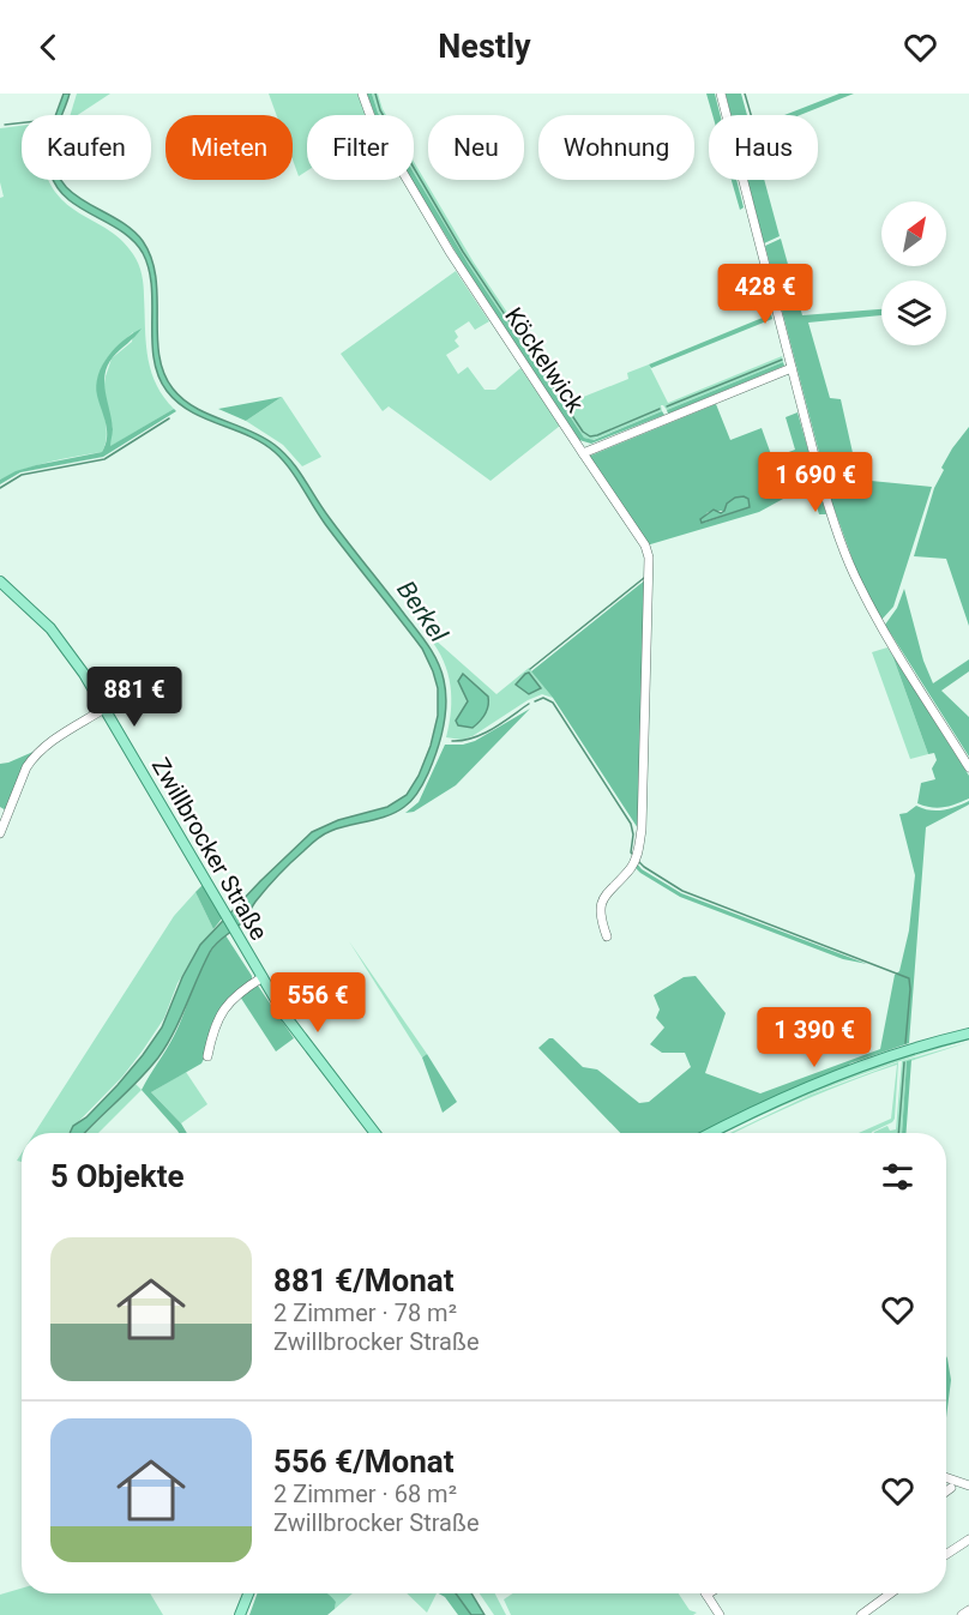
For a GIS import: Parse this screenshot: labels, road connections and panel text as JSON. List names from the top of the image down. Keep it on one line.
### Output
{"streets":{"main road":["Zwillbrocker Straße"],"street":["Köckelwick"]},"water":["Berkel"],"north":"top right","page":{"header":"Nestly","chip":["Kaufen","Mieten","Filter","Neu","Wohnung","Haus"],"price":["428 €","1 690 €","881 €","556 €","1 390 €"],"heading":"5 Objekte","list":[{"name":"881 €/Monat","note":"2 Zimmer · 78 m² · Zwillbrocker Straße"},{"name":"556 €/Monat","note":"2 Zimmer · 68 m² · Zwillbrocker Straße"}]}}
